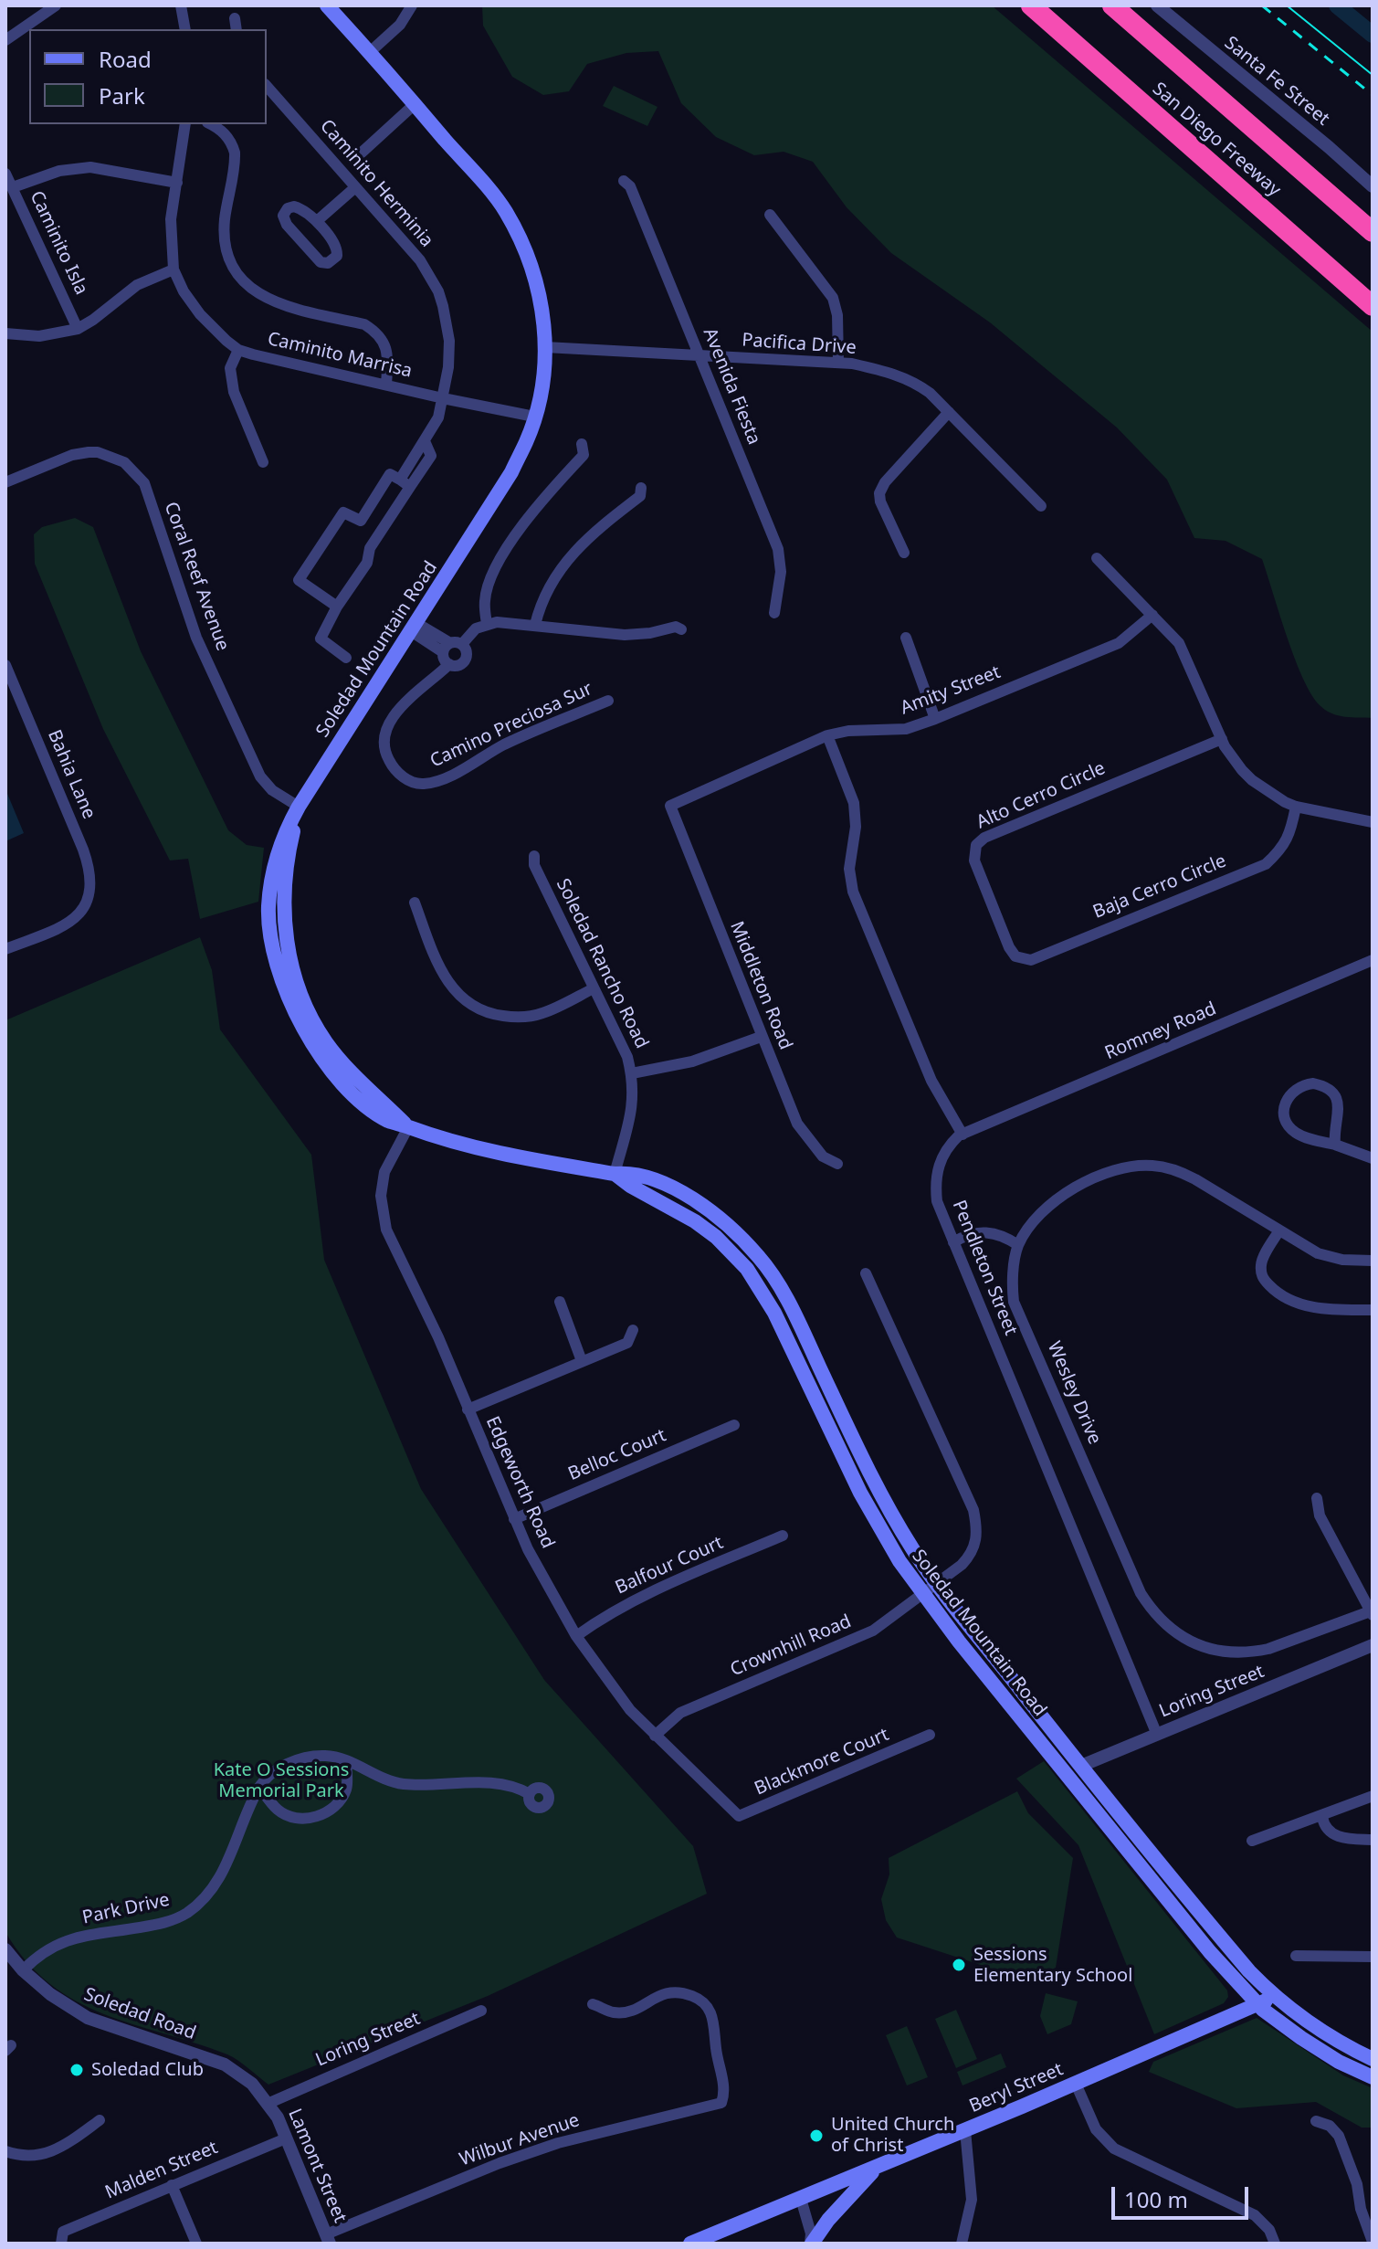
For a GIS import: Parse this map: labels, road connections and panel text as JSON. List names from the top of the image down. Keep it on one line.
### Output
{"streets":{"highway":["San Diego Freeway"],"main road":["Soledad Mountain Road","Beryl Street"],"street":["Santa Fe Street","Caminito Herminia","Caminito Isla","Pacifica Drive","Caminito Marrisa","Avenida Fiesta","Coral Reef Avenue","Amity Street","Camino Preciosa Sur","Bahia Lane","Alto Cerro Circle","Baja Cerro Circle","Soledad Rancho Road","Middleton Road","Romney Road","Pendleton Street","Wesley Drive","Belloc Court","Edgeworth Road","Balfour Court","Crownhill Road","Loring Street","Blackmore Court","Park Drive","Soledad Road","Wilbur Avenue","Lamont Street","Malden Street"]},"crossings":[["Caminito Herminia","Caminito Marrisa"],["Pacifica Drive","Avenida Fiesta"],["Pacifica Drive","Soledad Mountain Road"],["Caminito Marrisa","Soledad Mountain Road"],["Coral Reef Avenue","Soledad Mountain Road"],["Soledad Mountain Road","Soledad Rancho Road"],["Soledad Mountain Road","Edgeworth Road"],["Soledad Mountain Road","Crownhill Road"],["Soledad Mountain Road","Loring Street"],["Soledad Mountain Road","Beryl Street"],["Amity Street","Middleton Road"],["Alto Cerro Circle","Baja Cerro Circle"],["Romney Road","Pendleton Street"],["Pendleton Street","Loring Street"],["Belloc Court","Edgeworth Road"],["Edgeworth Road","Balfour Court"],["Edgeworth Road","Crownhill Road"],["Edgeworth Road","Blackmore Court"],["Loring Street","Soledad Road"],["Loring Street","Lamont Street"],["Park Drive","Soledad Road"],["Soledad Road","Lamont Street"],["Wilbur Avenue","Lamont Street"],["Lamont Street","Malden Street"]],"parks":["Kate O Sessions Memorial Park"],"places":["Sessions Elementary School","Soledad Club","United Church of Christ"],"legend":["Road","Park"],"scale_bar":"100 m"}
